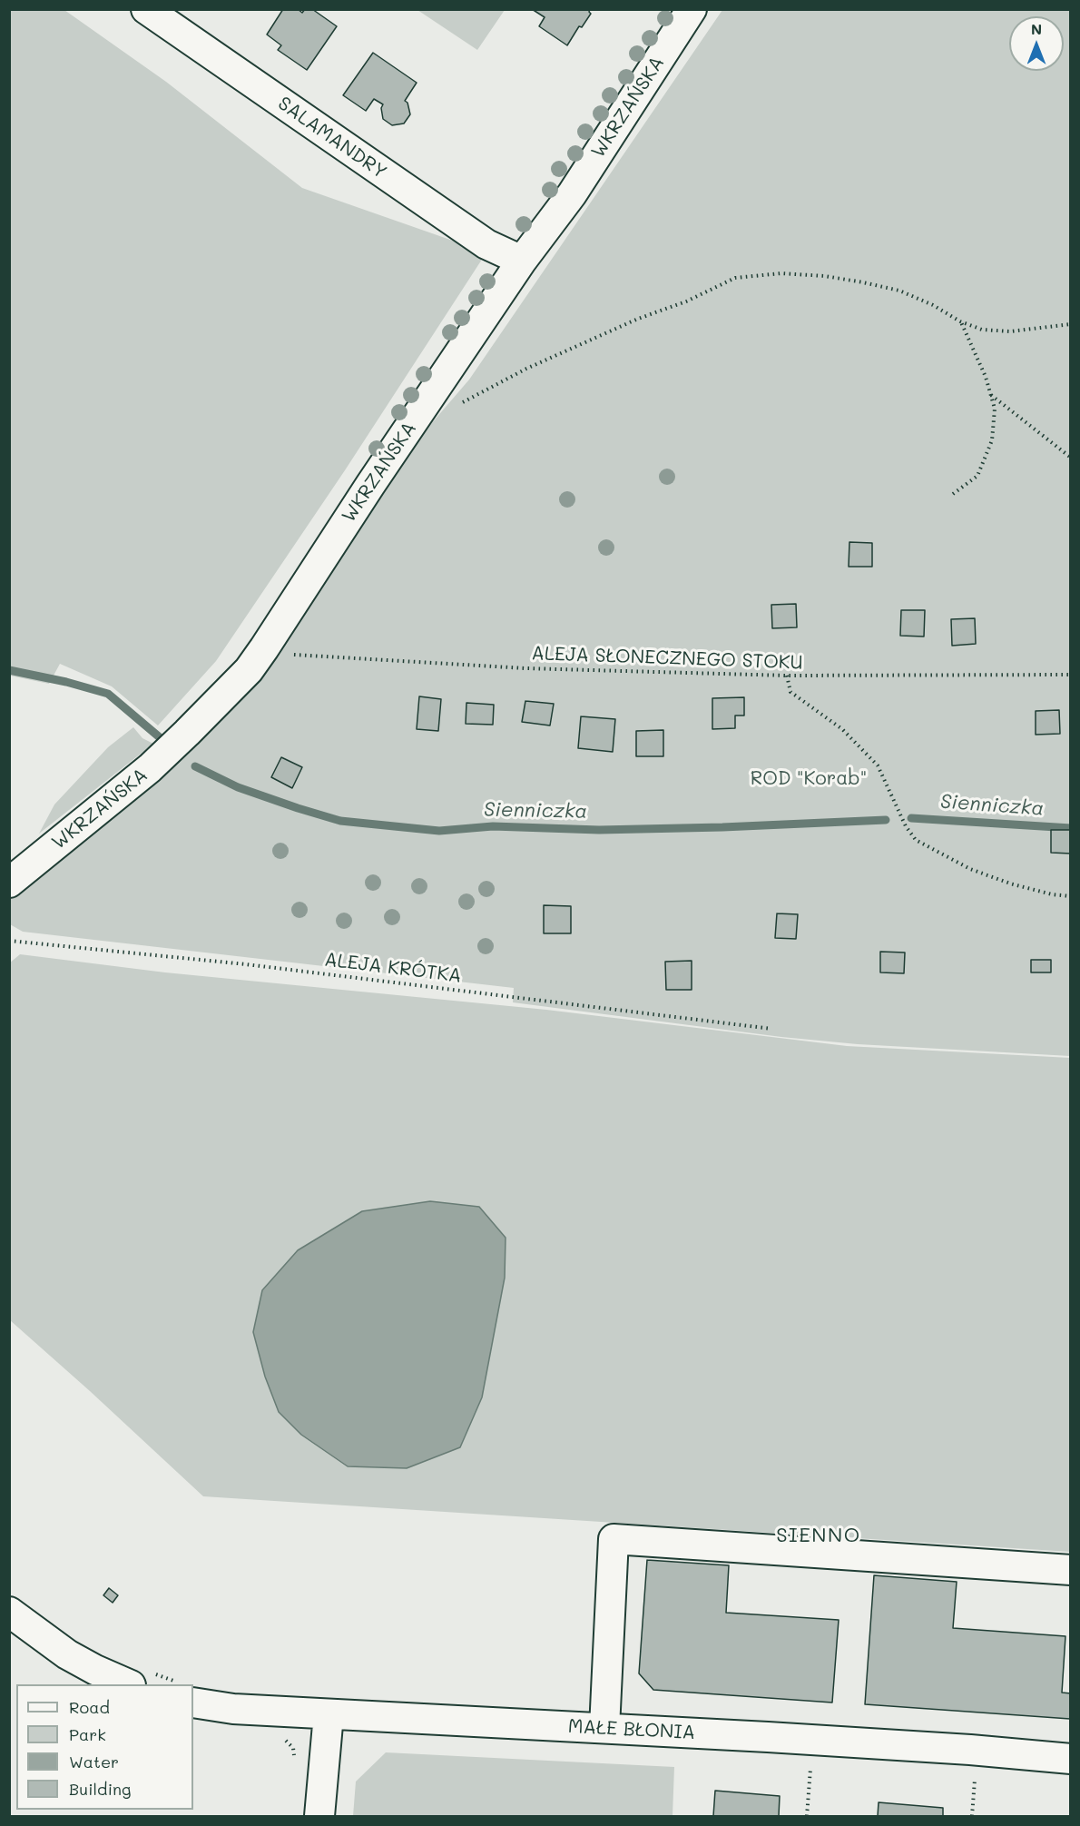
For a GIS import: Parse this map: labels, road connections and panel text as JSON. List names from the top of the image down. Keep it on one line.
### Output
{"streets":{"street":["WKRZAŃSKA","SALAMANDRY","MAŁE BŁONIA"],"path":["ALEJA SŁONECZNEGO STOKU","ALEJA KRÓTKA"]},"crossings":[["WKRZAŃSKA","SALAMANDRY"],["WKRZAŃSKA","ALEJA SŁONECZNEGO STOKU"]],"districts":["SIENNO"],"water":["Sienniczka"],"parks":["ROD \"Korab\""],"legend":["Road","Park","Water","Building"],"north":"top"}
